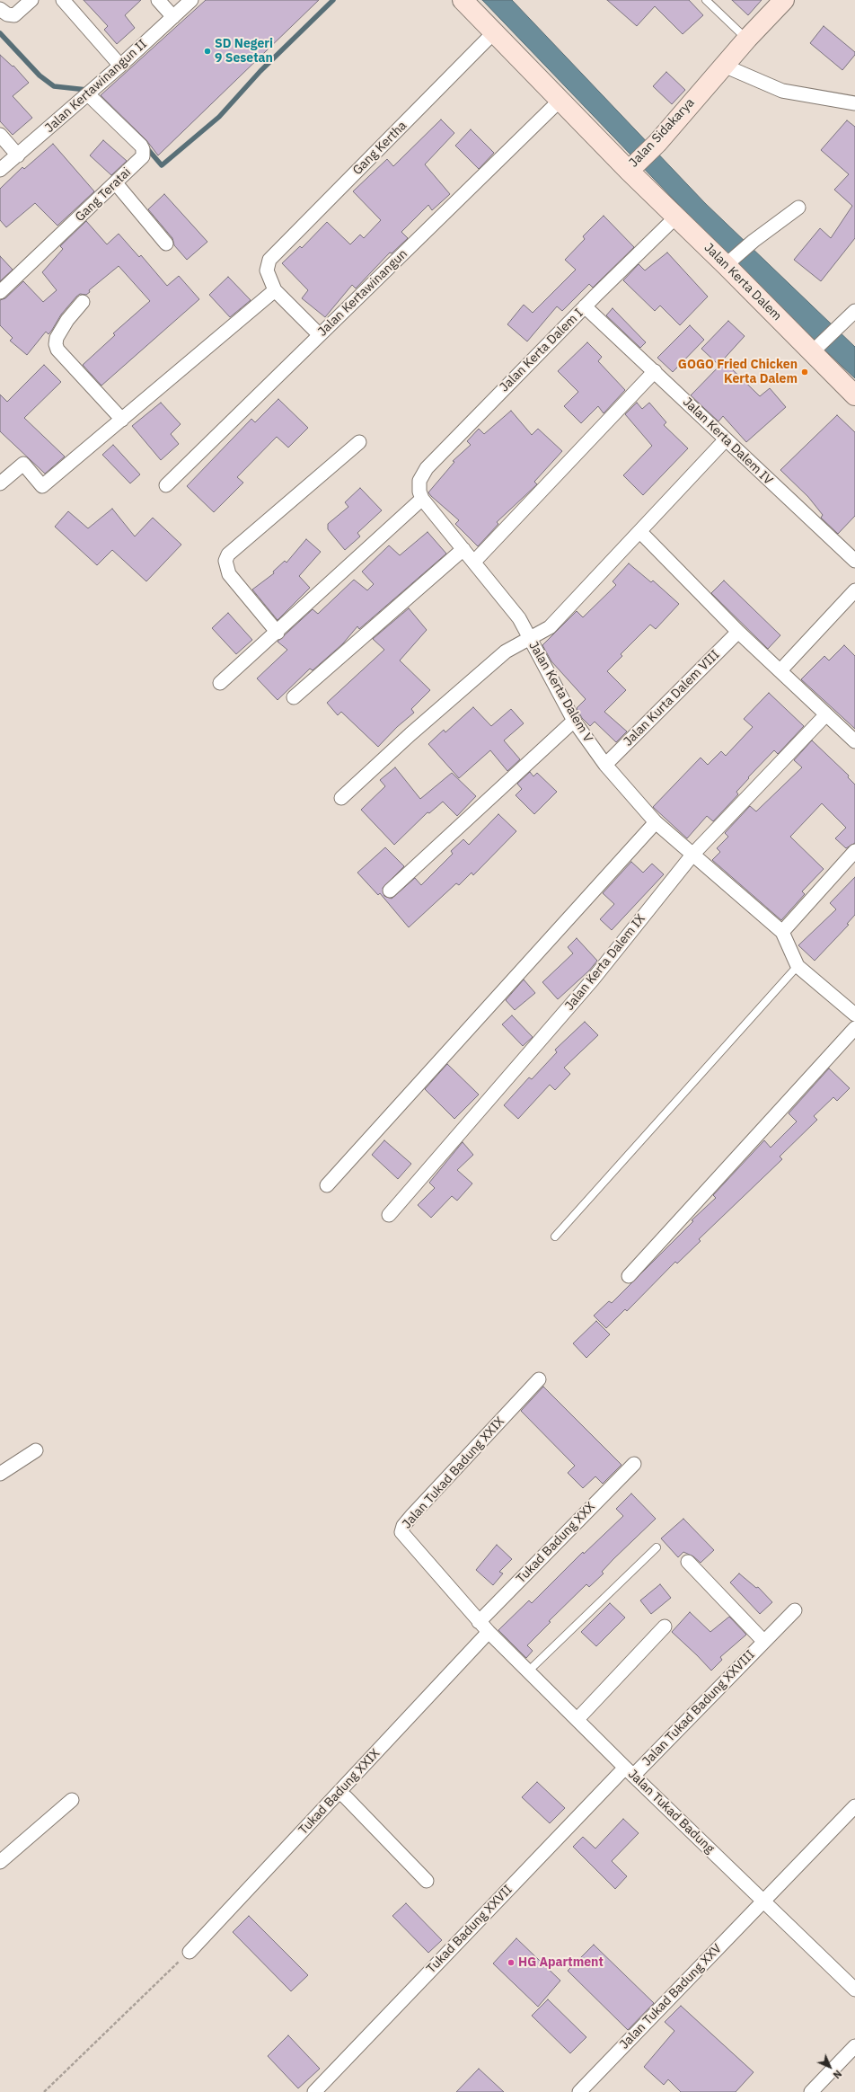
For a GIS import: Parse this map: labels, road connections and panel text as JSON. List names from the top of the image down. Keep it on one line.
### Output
{"streets":{"street":["Jalan Kertawinangun II","Jalan Sidakarya","Gang Kertha","Gang Teratai","Jalan Kerta Dalem","Jalan Kertawinangun","Jalan Kerta Dalem I","Jalan Kerta Dalem IV","Jalan Kerta Dalem V","Jalan Kurta Dalem VIII","Jalan Kerta Dalem IX","Jalan Tukad Badung XXIX","Tukad Badung XXX","Jalan Tukad Badung XXVIII","Tukad Badung XXIX","Jalan Tukad Badung","Tukad Badung XXVII","Jalan Tukad Badung XXV"]},"crossings":[["Jalan Kertawinangun II","Gang Teratai"],["Jalan Sidakarya","Gang Kertha"],["Jalan Sidakarya","Jalan Kerta Dalem"],["Jalan Sidakarya","Jalan Kertawinangun"],["Jalan Kerta Dalem","Jalan Kerta Dalem I"],["Jalan Kerta Dalem I","Jalan Kerta Dalem IV"],["Jalan Kerta Dalem I","Jalan Kerta Dalem V"],["Jalan Kerta Dalem V","Jalan Kurta Dalem VIII"],["Jalan Kerta Dalem V","Jalan Kerta Dalem IX"],["Jalan Tukad Badung XXIX","Tukad Badung XXX"],["Jalan Tukad Badung XXIX","Tukad Badung XXIX"],["Jalan Tukad Badung XXIX","Jalan Tukad Badung"],["Jalan Tukad Badung XXVIII","Jalan Tukad Badung"],["Jalan Tukad Badung XXVIII","Tukad Badung XXVII"],["Tukad Badung XXIX","Jalan Tukad Badung"],["Jalan Tukad Badung","Tukad Badung XXVII"],["Jalan Tukad Badung","Jalan Tukad Badung XXV"]],"places":["SD Negeri 9 Sesetan","GOGO Fried Chicken Kerta Dalem","HG Apartment"],"north":"bottom right"}
